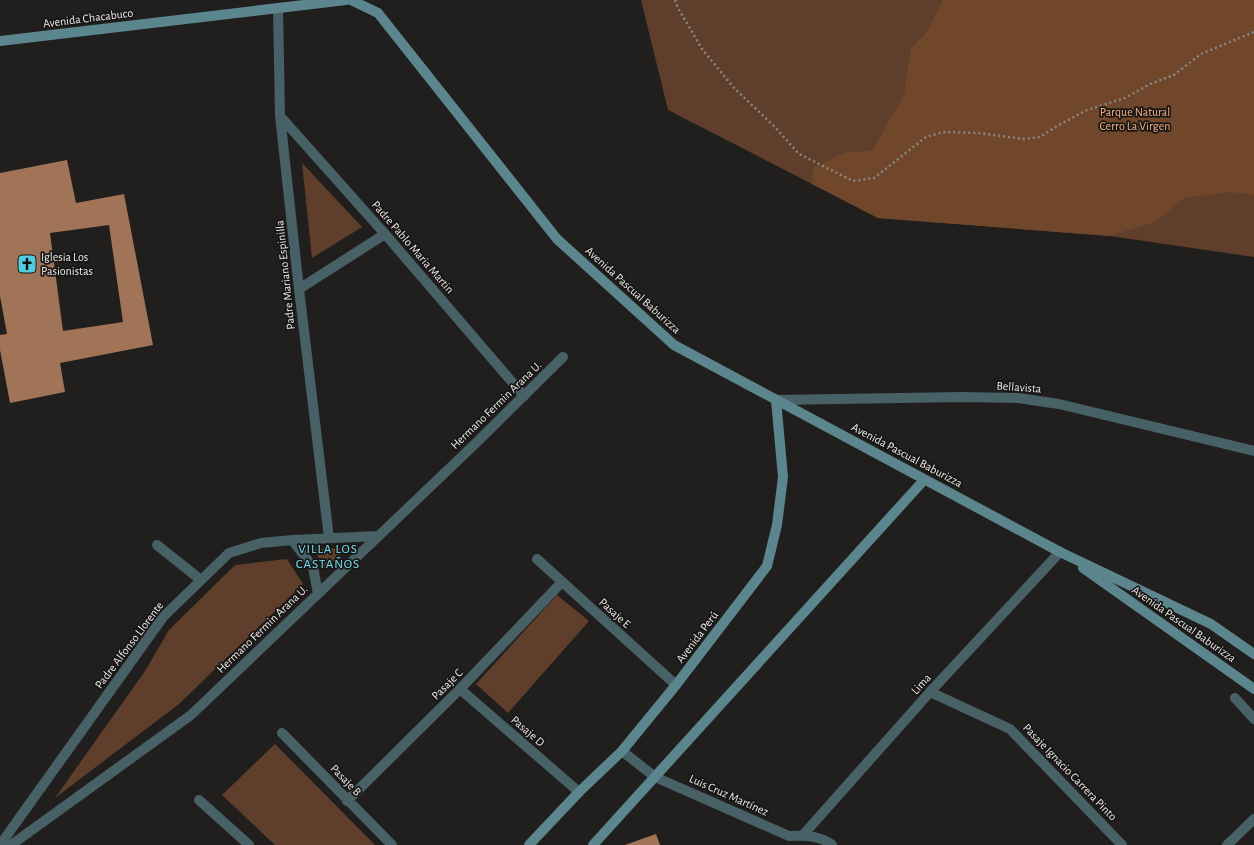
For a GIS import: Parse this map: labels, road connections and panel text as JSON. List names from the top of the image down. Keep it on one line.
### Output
{"streets":{"main road":["Avenida Chacabuco","Avenida Pascual Baburizza","Avenida Perú"],"street":["Padre Pablo Maria Martin","Padre Mariano Espinilla","Bellavista","Hermano Fermin Arana U.","Pasaje E","Padre Alfonso Llorente","Pasaje C","Lima","Pasaje D","Pasaje Ignacio Carrera Pinto","Pasaje B","Luis Cruz Martínez"]},"crossings":[["Avenida Chacabuco","Padre Mariano Espinilla"],["Padre Pablo Maria Martin","Padre Mariano Espinilla"],["Padre Pablo Maria Martin","Hermano Fermin Arana U."],["Padre Mariano Espinilla","Padre Alfonso Llorente"],["Avenida Pascual Baburizza","Bellavista"],["Avenida Pascual Baburizza","Avenida Perú"],["Avenida Pascual Baburizza","Lima"],["Bellavista","Avenida Perú"],["Hermano Fermin Arana U.","Padre Alfonso Llorente"],["Pasaje E","Avenida Perú"],["Pasaje E","Pasaje C"],["Avenida Perú","Pasaje D"],["Avenida Perú","Luis Cruz Martínez"],["Pasaje C","Pasaje D"],["Pasaje C","Pasaje B"],["Lima","Pasaje Ignacio Carrera Pinto"],["Lima","Luis Cruz Martínez"]],"districts":["VILLA LOS CASTAÑOS"],"parks":["Parque Natural Cerro La Virgen"],"places":{"church":["Iglesia Los Pasionistas"]}}
